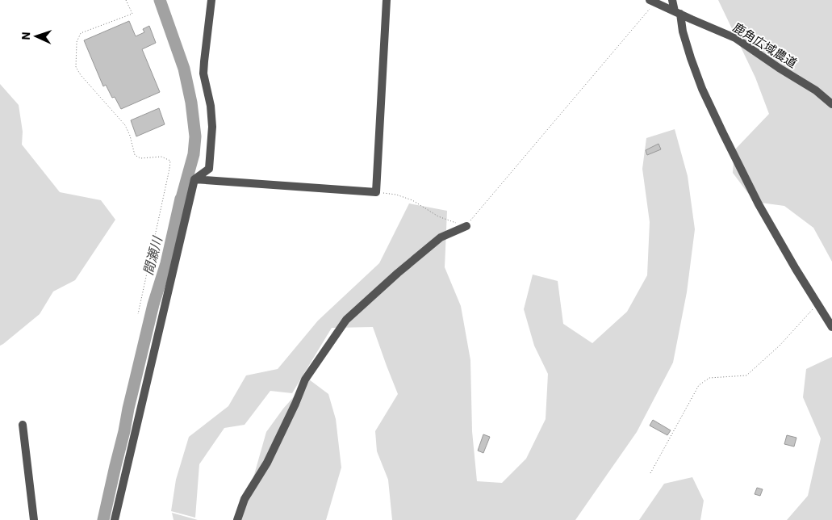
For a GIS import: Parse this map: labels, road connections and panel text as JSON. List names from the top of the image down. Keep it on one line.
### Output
{"streets":{"street":["鹿角広域農道"]},"water":["間瀬川"],"north":"left"}
